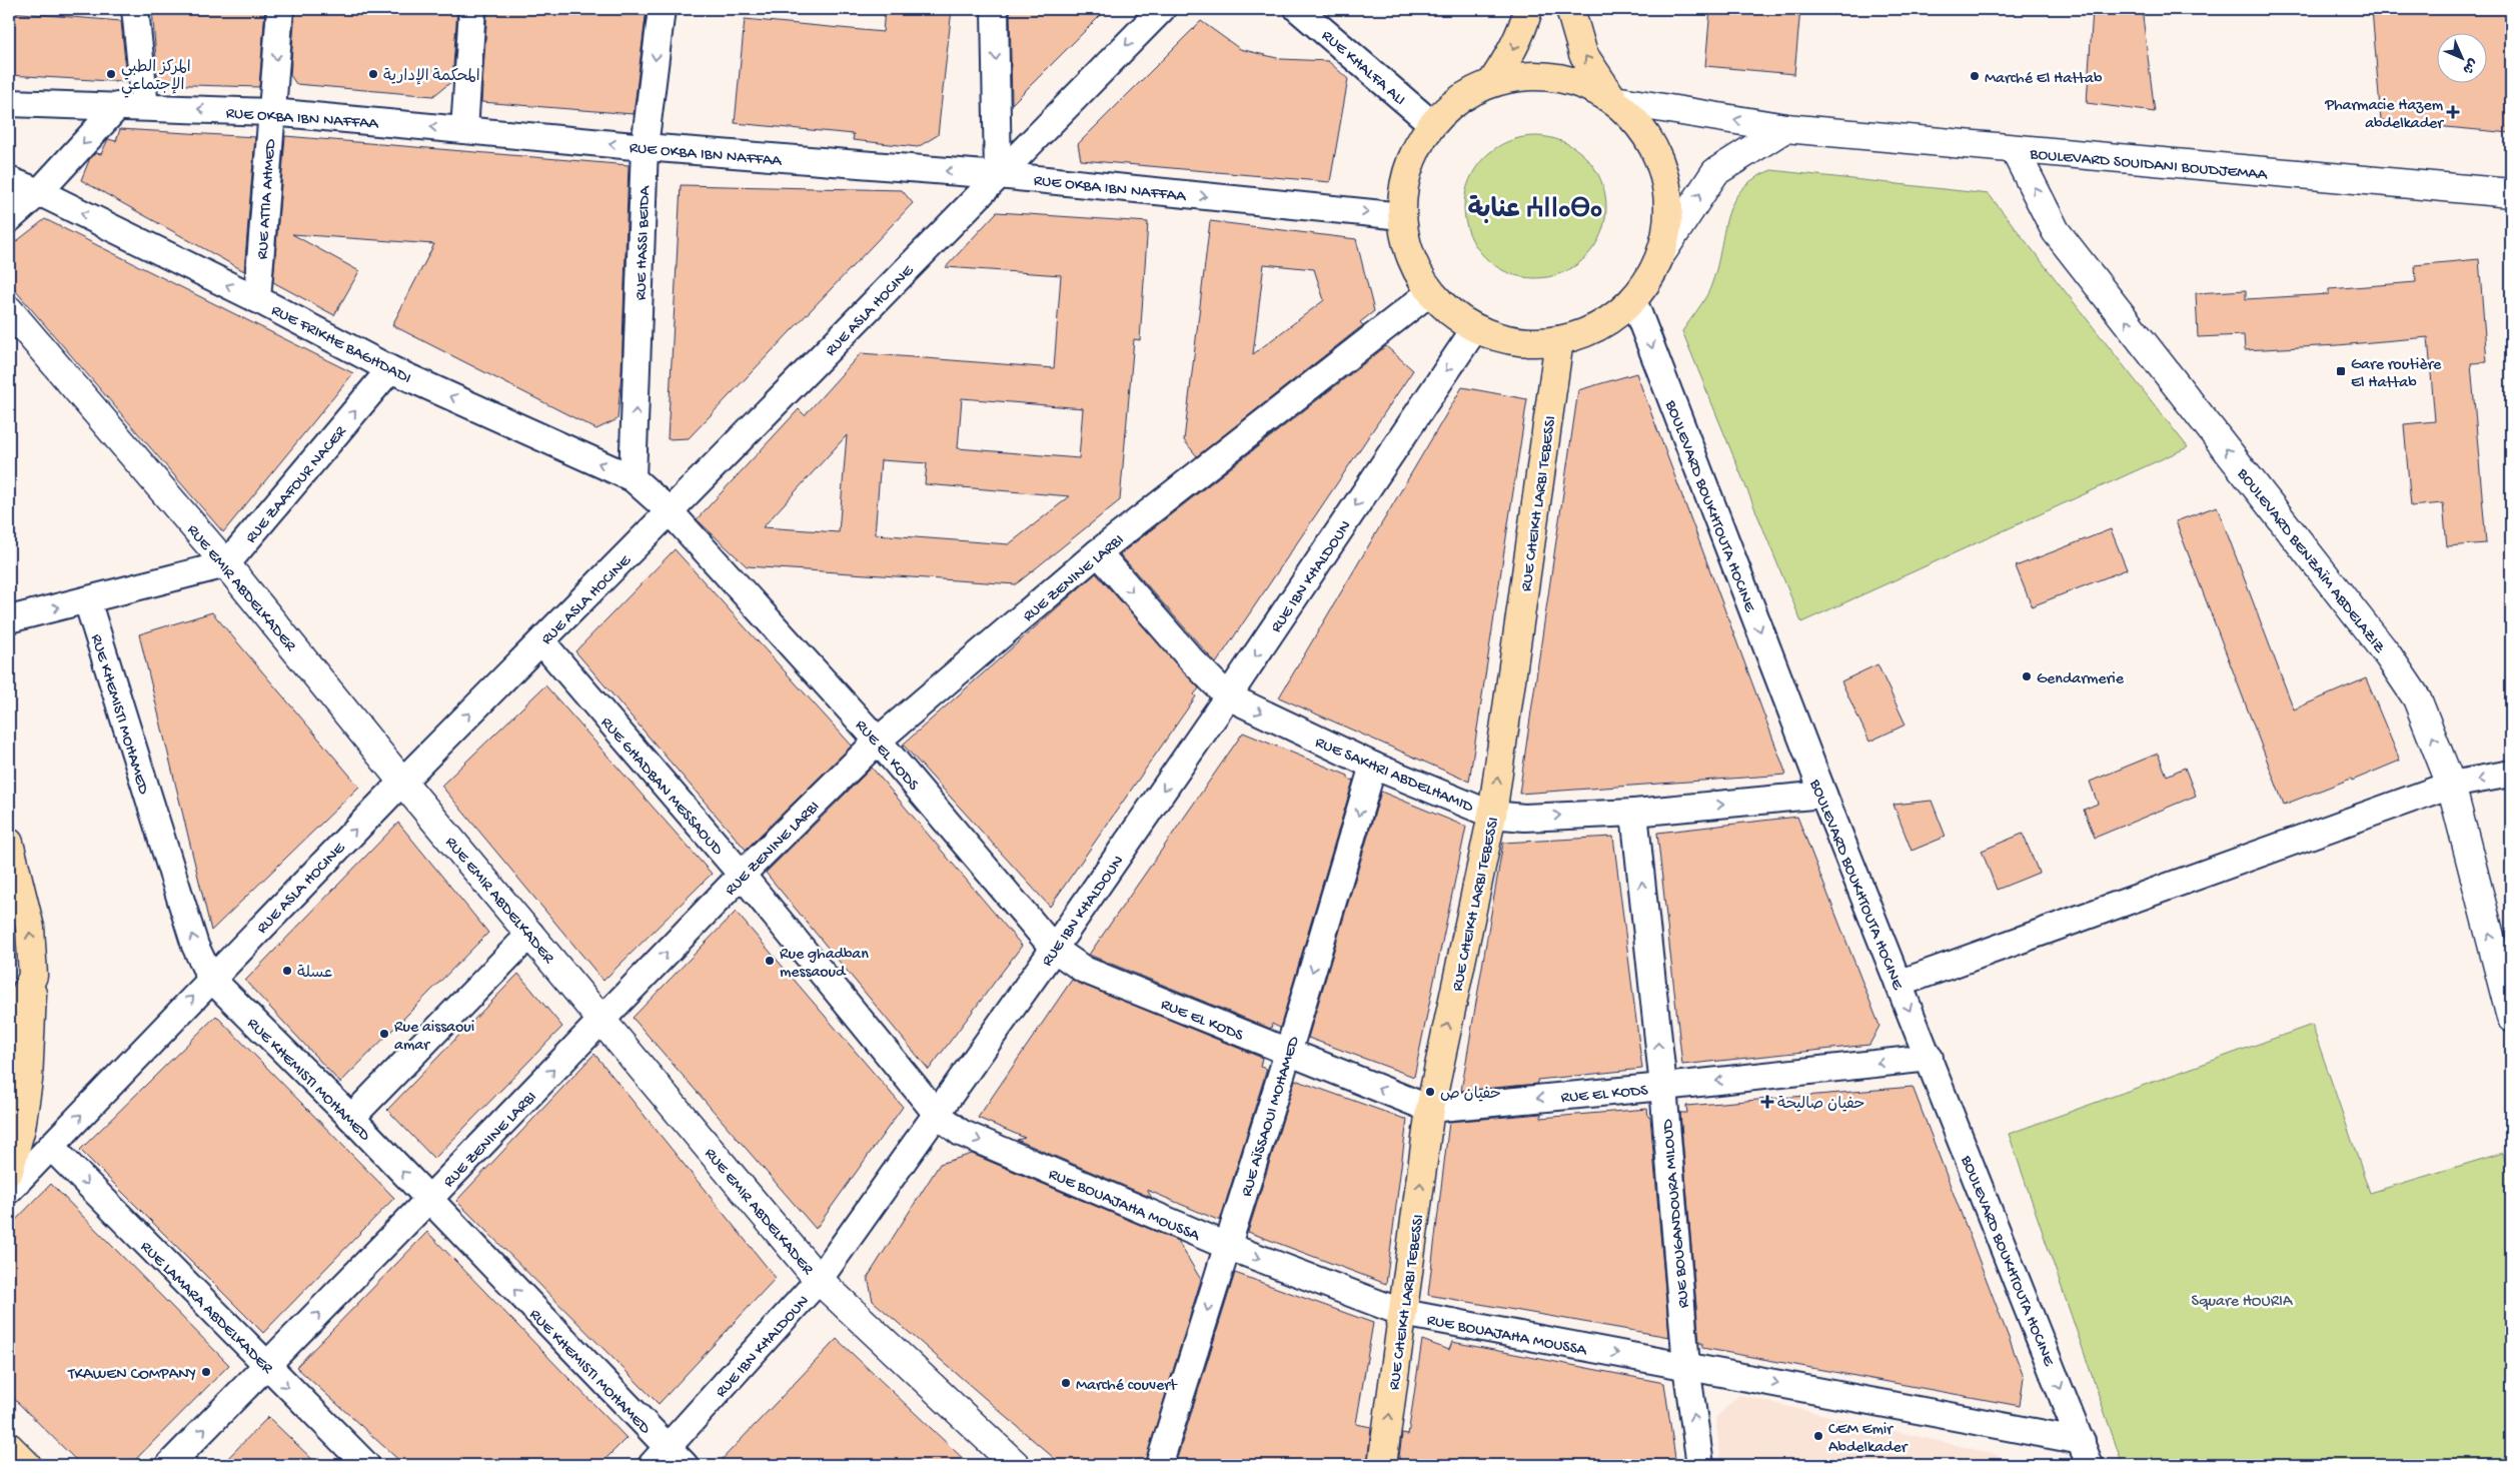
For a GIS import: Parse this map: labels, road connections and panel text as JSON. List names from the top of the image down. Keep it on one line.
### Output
{"streets":{"main road":["BOULEVARD SOUIDANI BOUDJEMAA","RUE CHEIKH LARBI TEBESSI","BOULEVARD BENZAÏM ABDELAZIZ","RUE EMIR ABDELKADER"],"street":["RUE KHALFA ALI","RUE OKBA IBN NAFFAA","RUE ATTIA AHMED","RUE HASSI BEIDA","RUE ASLA HOCINE","RUE FRIKHE BAGHDADI","RUE ZAAFOUR NACER","BOULEVARD BOUKHTOUTA HOCINE","RUE IBN KHALDOUN","RUE ZENINE LARBI","RUE KHEMISTI MOHAMED","RUE EL KODS","RUE SAKHRI ABDELHAMID","RUE GHADBAN MESSAOUD","RUE AÏSSAOUI MOHAMED","RUE BOUAJAHA MOUSSA","RUE BOUGANDOURA MILOUD","RUE LAMARA ABDELKADER"]},"crossings":[["RUE OKBA IBN NAFFAA","RUE ATTIA AHMED"],["RUE OKBA IBN NAFFAA","RUE HASSI BEIDA"],["RUE OKBA IBN NAFFAA","RUE ASLA HOCINE"],["BOULEVARD SOUIDANI BOUDJEMAA","BOULEVARD BENZAÏM ABDELAZIZ"],["RUE ATTIA AHMED","RUE FRIKHE BAGHDADI"],["RUE HASSI BEIDA","RUE FRIKHE BAGHDADI"],["RUE ASLA HOCINE","RUE FRIKHE BAGHDADI"],["RUE ASLA HOCINE","RUE EMIR ABDELKADER"],["RUE ASLA HOCINE","RUE KHEMISTI MOHAMED"],["RUE ASLA HOCINE","RUE EL KODS"],["RUE ASLA HOCINE","RUE GHADBAN MESSAOUD"],["RUE ASLA HOCINE","RUE LAMARA ABDELKADER"],["RUE FRIKHE BAGHDADI","RUE ZAAFOUR NACER"],["RUE FRIKHE BAGHDADI","RUE EL KODS"],["RUE ZAAFOUR NACER","RUE EMIR ABDELKADER"],["RUE CHEIKH LARBI TEBESSI","RUE EL KODS"],["RUE CHEIKH LARBI TEBESSI","RUE SAKHRI ABDELHAMID"],["RUE CHEIKH LARBI TEBESSI","RUE BOUAJAHA MOUSSA"],["BOULEVARD BOUKHTOUTA HOCINE","RUE EL KODS"],["BOULEVARD BOUKHTOUTA HOCINE","RUE SAKHRI ABDELHAMID"],["BOULEVARD BOUKHTOUTA HOCINE","RUE BOUAJAHA MOUSSA"],["RUE IBN KHALDOUN","RUE EMIR ABDELKADER"],["RUE IBN KHALDOUN","RUE KHEMISTI MOHAMED"],["RUE IBN KHALDOUN","RUE EL KODS"],["RUE IBN KHALDOUN","RUE SAKHRI ABDELHAMID"],["RUE IBN KHALDOUN","RUE GHADBAN MESSAOUD"],["RUE IBN KHALDOUN","RUE BOUAJAHA MOUSSA"],["RUE ZENINE LARBI","RUE EMIR ABDELKADER"],["RUE ZENINE LARBI","RUE KHEMISTI MOHAMED"],["RUE ZENINE LARBI","RUE EL KODS"],["RUE ZENINE LARBI","RUE SAKHRI ABDELHAMID"],["RUE ZENINE LARBI","RUE GHADBAN MESSAOUD"],["RUE ZENINE LARBI","RUE LAMARA ABDELKADER"],["RUE EL KODS","RUE AÏSSAOUI MOHAMED"],["RUE EL KODS","RUE BOUGANDOURA MILOUD"],["RUE SAKHRI ABDELHAMID","RUE AÏSSAOUI MOHAMED"],["RUE SAKHRI ABDELHAMID","RUE BOUGANDOURA MILOUD"],["RUE GHADBAN MESSAOUD","RUE BOUAJAHA MOUSSA"],["RUE AÏSSAOUI MOHAMED","RUE BOUAJAHA MOUSSA"],["RUE BOUAJAHA MOUSSA","RUE BOUGANDOURA MILOUD"]],"one_way":["RUE FRIKHE BAGHDADI","RUE ZAAFOUR NACER","RUE CHEIKH LARBI TEBESSI","BOULEVARD BOUKHTOUTA HOCINE","BOULEVARD BENZAÏM ABDELAZIZ","RUE IBN KHALDOUN","RUE KHEMISTI MOHAMED","RUE EL KODS","RUE SAKHRI ABDELHAMID","RUE AÏSSAOUI MOHAMED","RUE BOUAJAHA MOUSSA","RUE BOUGANDOURA MILOUD","RUE LAMARA ABDELKADER"],"districts":["عنابة ⵄⵏⵏⴰⴱⴰ"],"parks":["Square HOURIA"],"places":{"other":["المركز الطبي الإجتماعي","المحكمة الإدارية","Marché El Hattab","Gendarmerie","Rue ghadban messaoud","عسلة","Rue aissaoui amar","حفيان ص","TKAWEN COMPANY","Marché couvert","CEM Emir Abdelkader"],"health":["Pharmacie Hazem abdelkader","حفيان صاليحة"],"transit":["Gare routière El Hattab"]},"north":"bottom right"}
